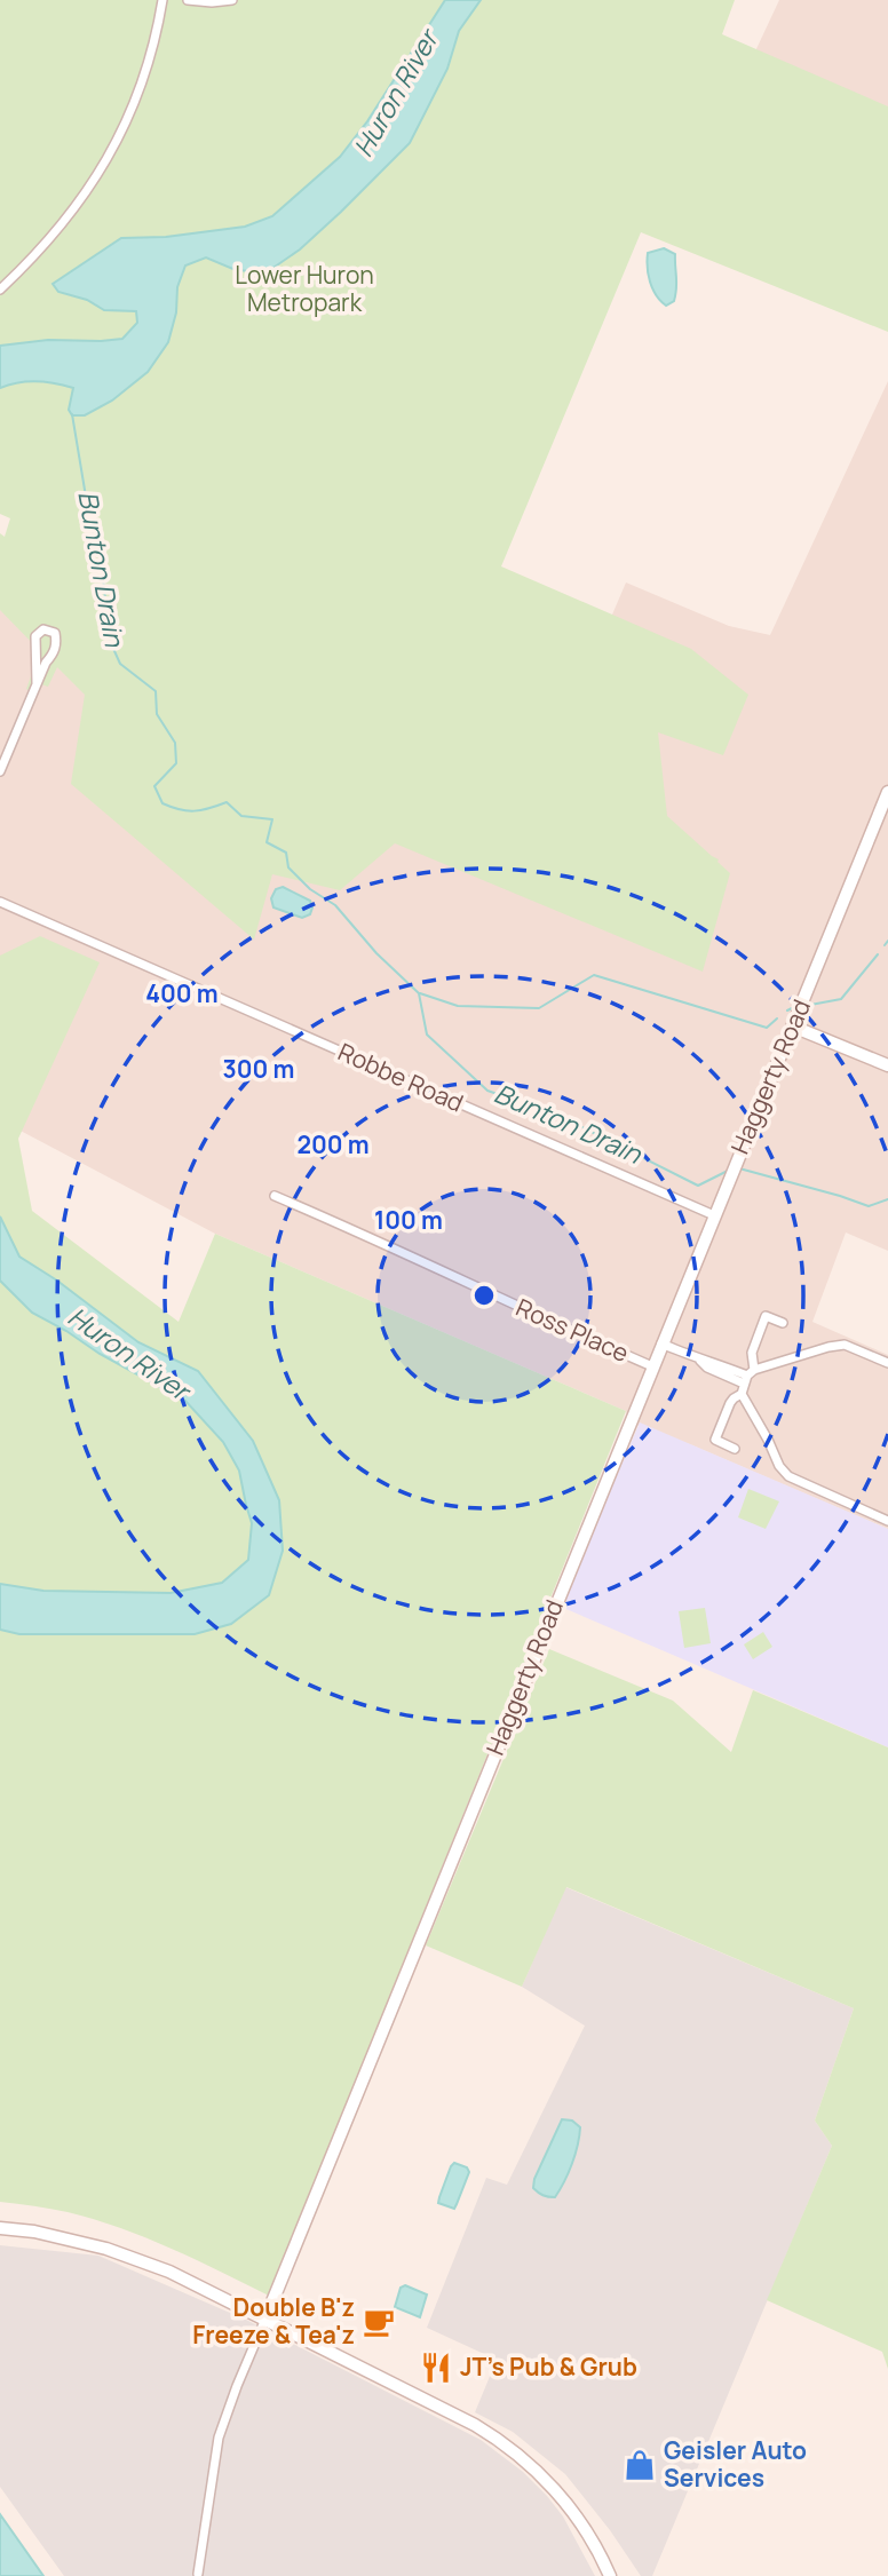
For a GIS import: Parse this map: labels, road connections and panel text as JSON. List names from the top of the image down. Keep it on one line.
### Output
{"streets":{"street":["Haggerty Road","Robbe Road","Ross Place"]},"crossings":[["Haggerty Road","Robbe Road"],["Haggerty Road","Ross Place"]],"water":["Huron River","Bunton Drain"],"parks":["Lower Huron Metropark"],"places":{"cafe":["Double B'z Freeze & Tea'z"],"restaurant":["JT's Pub & Grub"],"shop":["Geisler Auto Services"]},"rings":["400 m","300 m","200 m","100 m"]}
